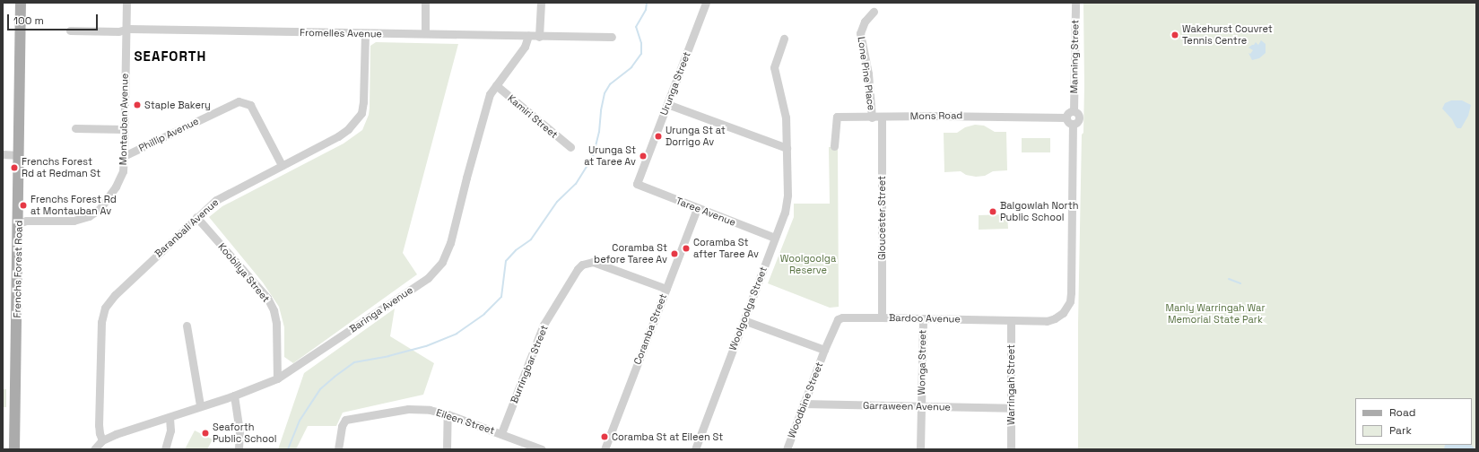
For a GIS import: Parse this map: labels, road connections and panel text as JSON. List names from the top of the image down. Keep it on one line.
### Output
{"streets":{"main road":["Frenchs Forest Road"],"street":["Fromelles Avenue","Manning Street","Lone Pine Place","Urunga Street","Mons Road","Kamiri Street","Montauban Avenue","Phillip Avenue","Taree Avenue","Gloucester Street","Baranbali Avenue","Koobilya Street","Woolgoolga Street","Baringa Avenue","Bardoo Avenue","Coramba Street","Wonga Street","Burringbar Street","Warringah Street","Woodbine Street","Garraween Avenue","Eileen Street"]},"crossings":[["Fromelles Avenue","Montauban Avenue"],["Fromelles Avenue","Baranbali Avenue"],["Fromelles Avenue","Baringa Avenue"],["Manning Street","Mons Road"],["Manning Street","Bardoo Avenue"],["Lone Pine Place","Mons Road"],["Urunga Street","Taree Avenue"],["Mons Road","Gloucester Street"],["Mons Road","Bardoo Avenue"],["Kamiri Street","Baringa Avenue"],["Montauban Avenue","Phillip Avenue"],["Montauban Avenue","Frenchs Forest Road"],["Phillip Avenue","Baranbali Avenue"],["Taree Avenue","Woolgoolga Street"],["Taree Avenue","Coramba Street"],["Gloucester Street","Bardoo Avenue"],["Baranbali Avenue","Koobilya Street"],["Baranbali Avenue","Baringa Avenue"],["Koobilya Street","Baringa Avenue"],["Bardoo Avenue","Wonga Street"],["Bardoo Avenue","Warringah Street"],["Bardoo Avenue","Woodbine Street"],["Coramba Street","Burringbar Street"],["Wonga Street","Garraween Avenue"],["Burringbar Street","Eileen Street"],["Warringah Street","Garraween Avenue"],["Woodbine Street","Garraween Avenue"]],"districts":["SEAFORTH"],"parks":["Woolgoolga Reserve","Manly Warringah War Memorial State Park"],"places":["Wakehurst Couvret Tennis Centre","Staple Bakery","Urunga St at Dorrigo Av","Urunga St at Taree Av","Frenchs Forest Rd at Redman St","Frenchs Forest Rd at Montauban Av","Balgowlah North Public School","Coramba St after Taree Av","Coramba St before Taree Av","Seaforth Public School","Coramba St at Eileen St"],"legend":["Road","Park"],"scale_bar":"100 m"}
